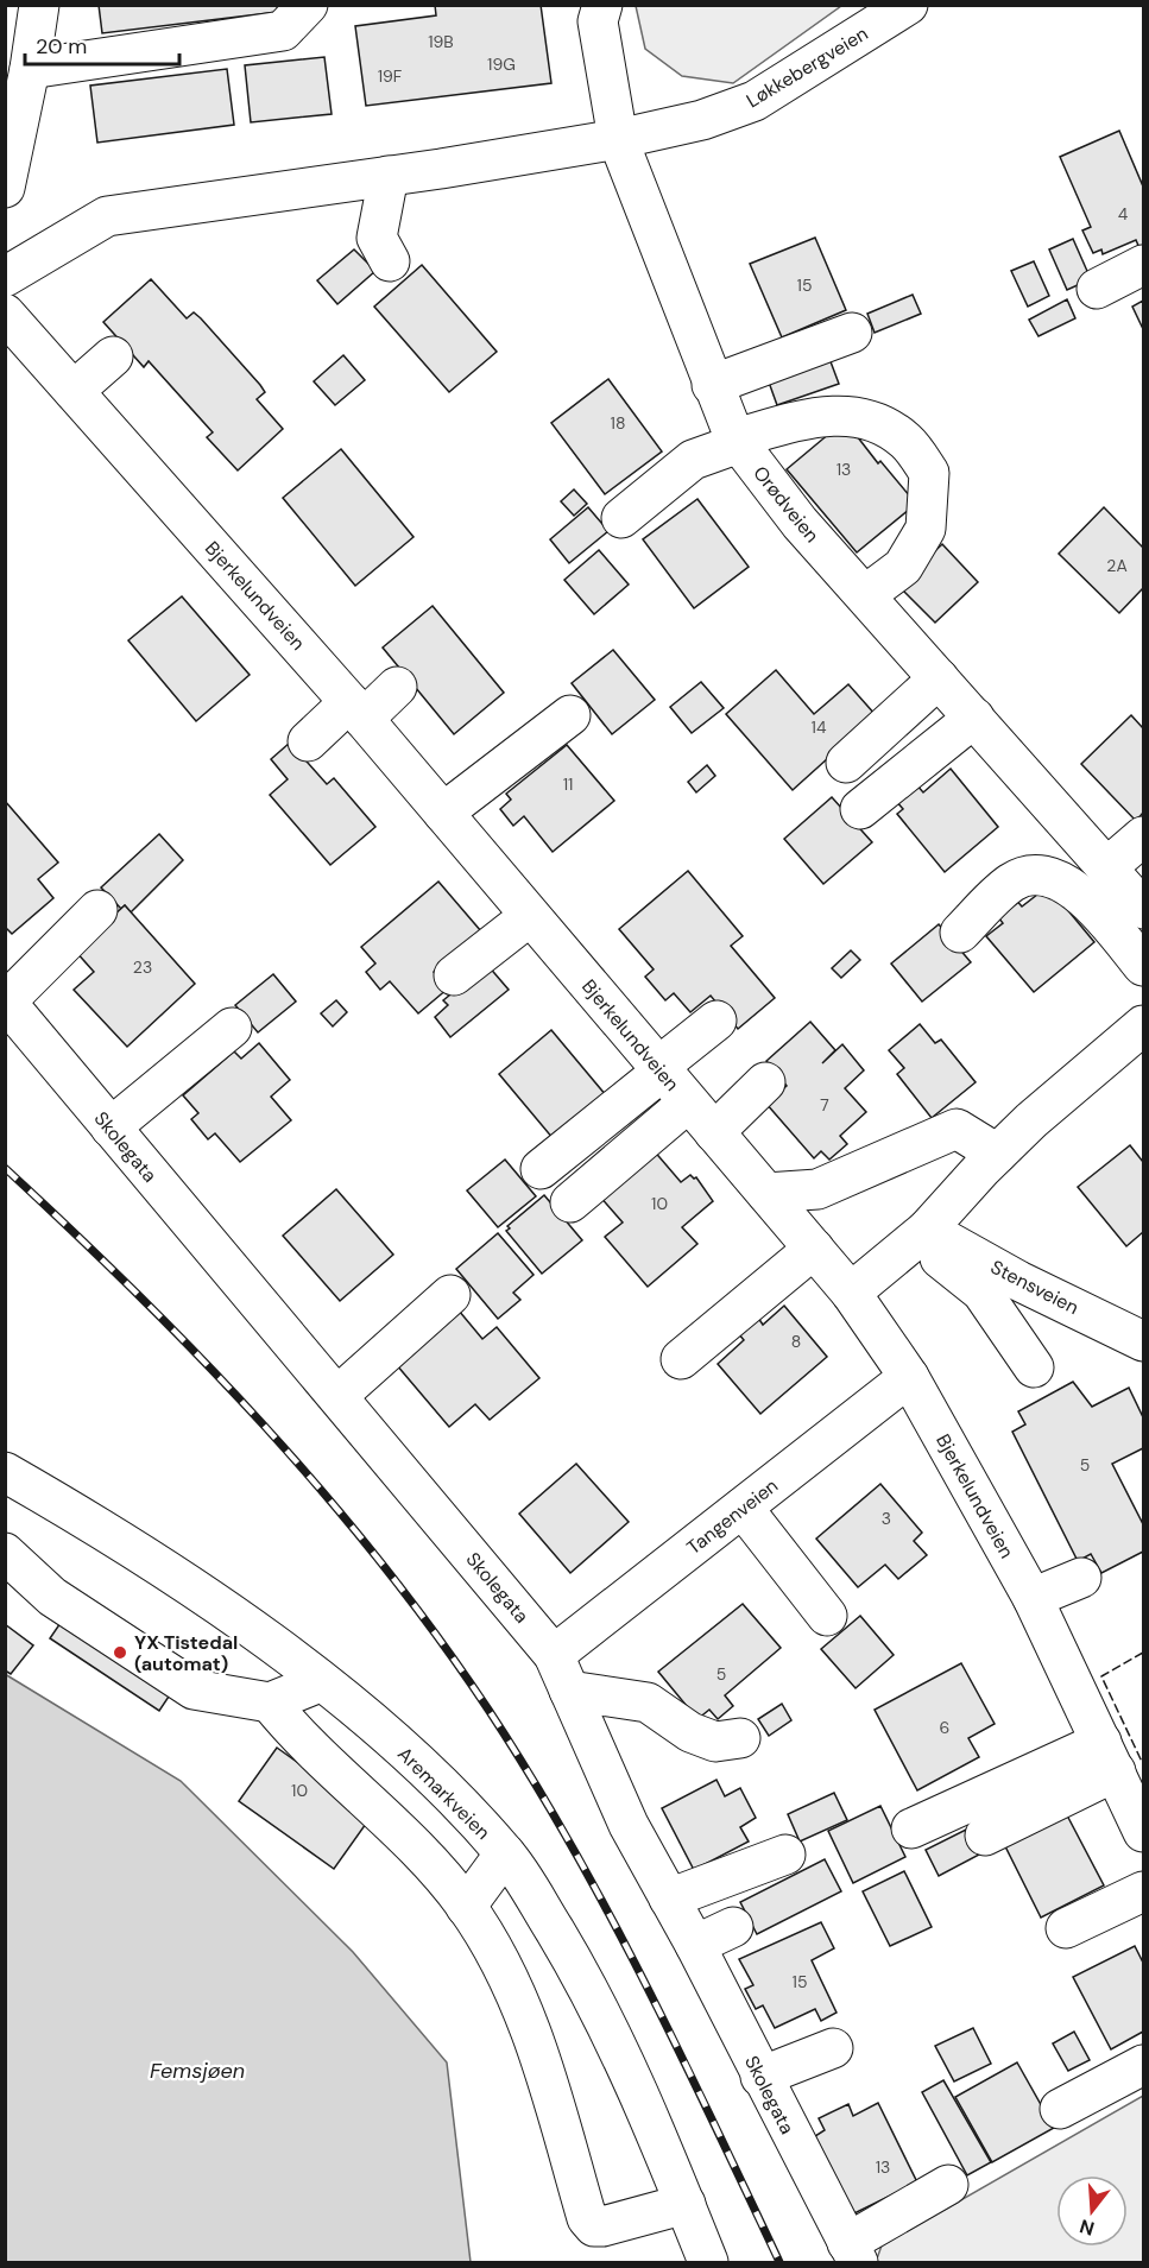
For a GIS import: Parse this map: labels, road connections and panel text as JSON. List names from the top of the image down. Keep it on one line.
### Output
{"streets":{"street":["Løkkebergveien","Orødveien","Bjerkelundveien","Skolegata","Stensveien","Tangenveien","Aremarkveien"]},"crossings":[["Løkkebergveien","Orødveien"],["Bjerkelundveien","Tangenveien"],["Skolegata","Tangenveien"]],"water":["Femsjøen"],"places":["YX Tistedal (automat)"],"house_numbers":["19B","19G","19F","4","15","18","13","2A","14","11","23","7","10","8","5","3","5","6","10","15","13"],"scale_bar":"20 m","north":"bottom"}
